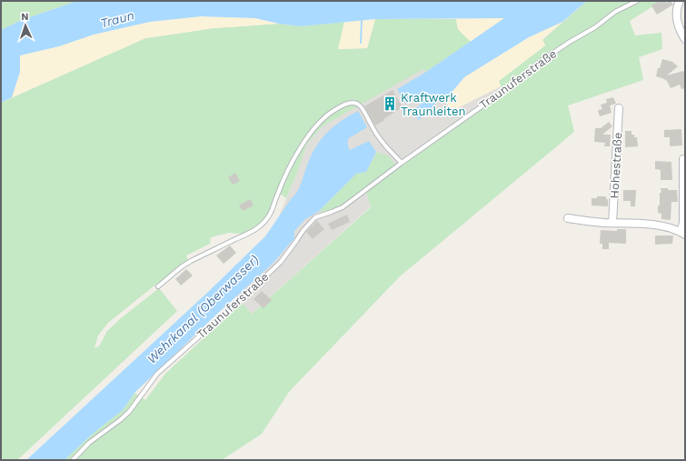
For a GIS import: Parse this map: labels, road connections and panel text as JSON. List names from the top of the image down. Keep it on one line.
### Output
{"streets":{"street":["Hohestraße"],"lane":["Traunuferstraße"]},"water":["Traun","Wehrkanal (Oberwasser)"],"places":{"building":["Kraftwerk Traunleiten"]},"north":"top"}
